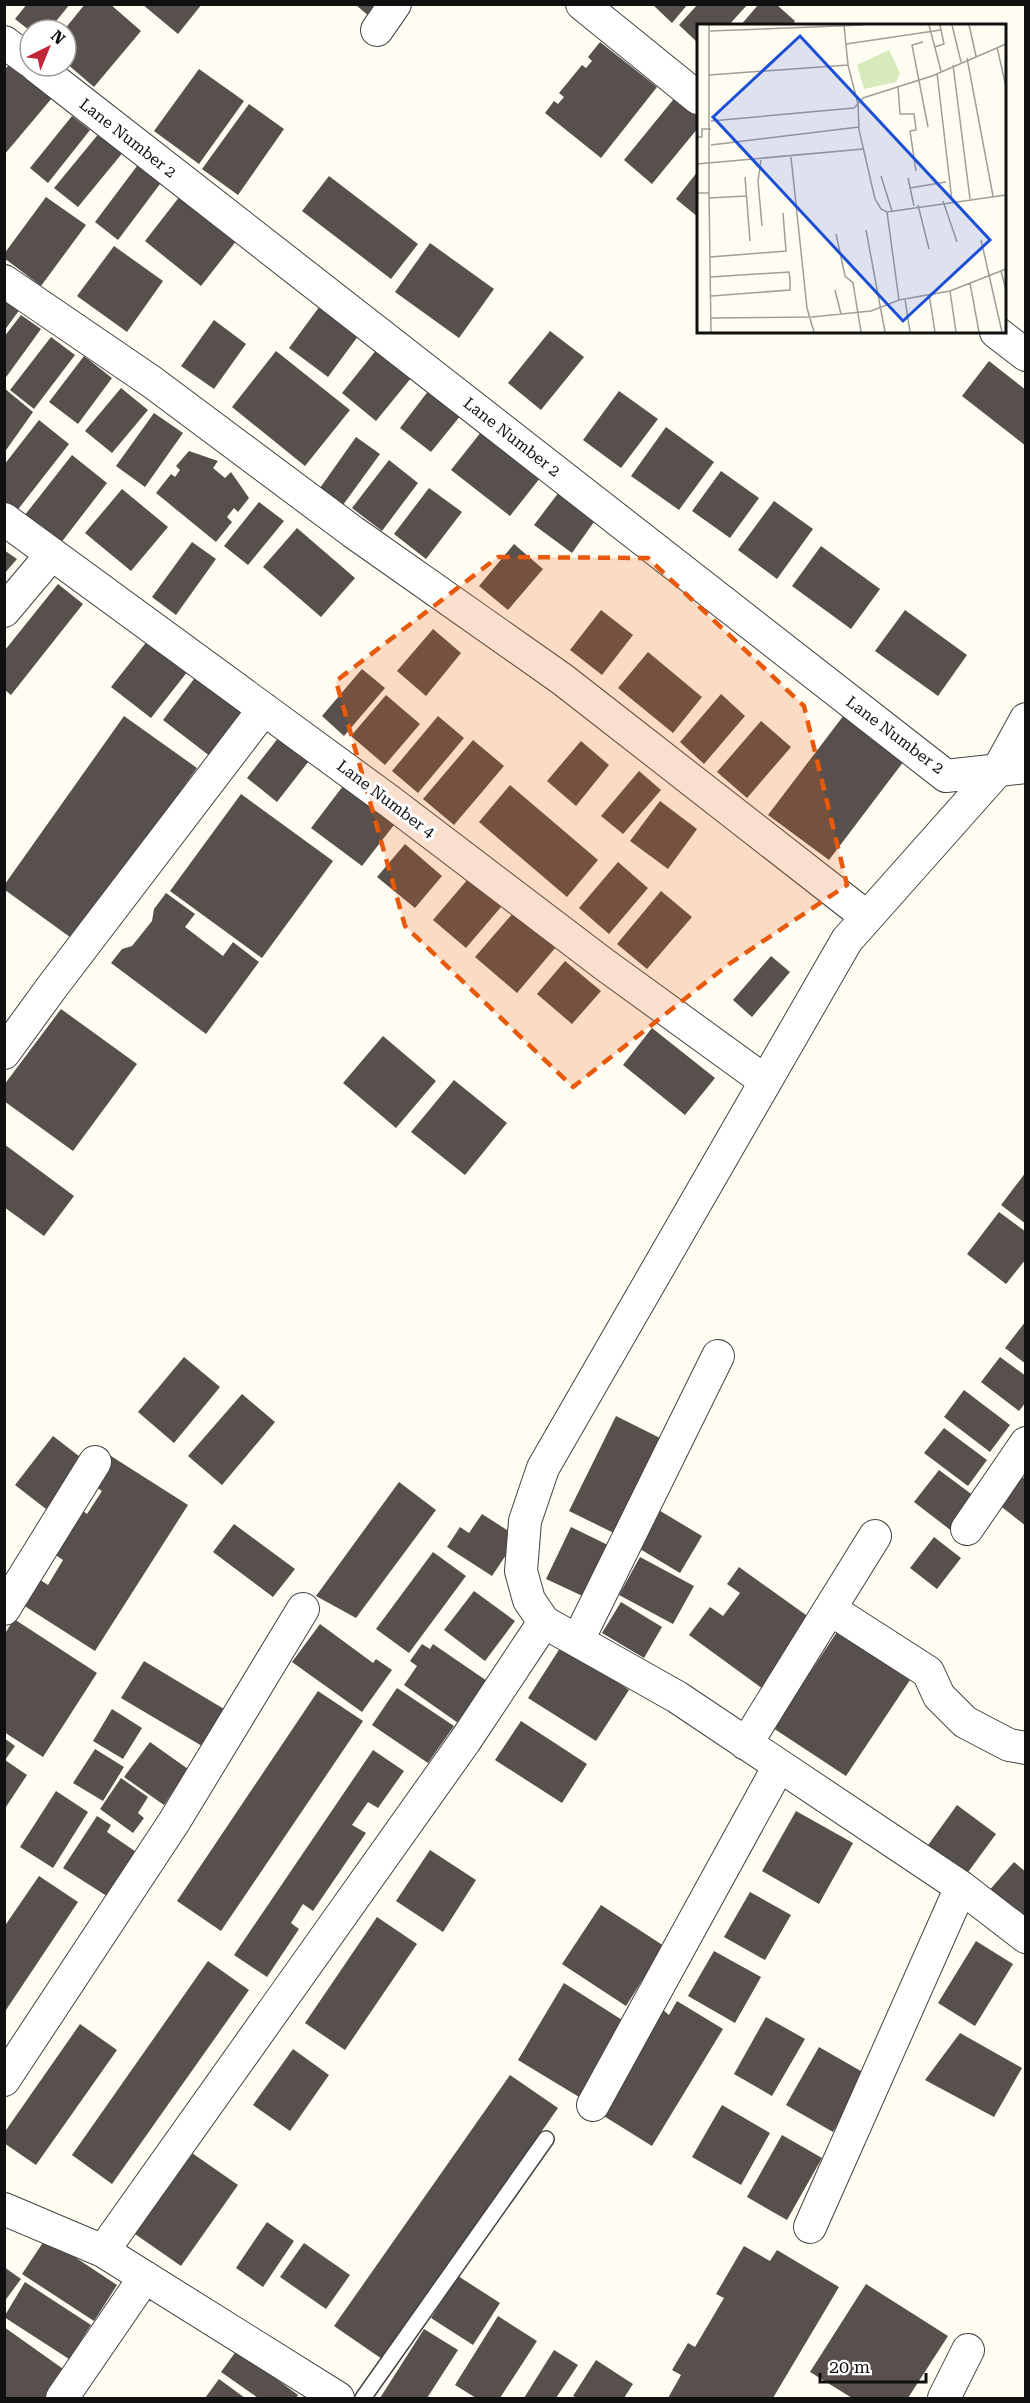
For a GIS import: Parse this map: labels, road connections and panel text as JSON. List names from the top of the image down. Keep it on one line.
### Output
{"streets":{"street":["Lane Number 2","Lane Number 4"]},"scale_bar":"20 m","north":"top right"}
